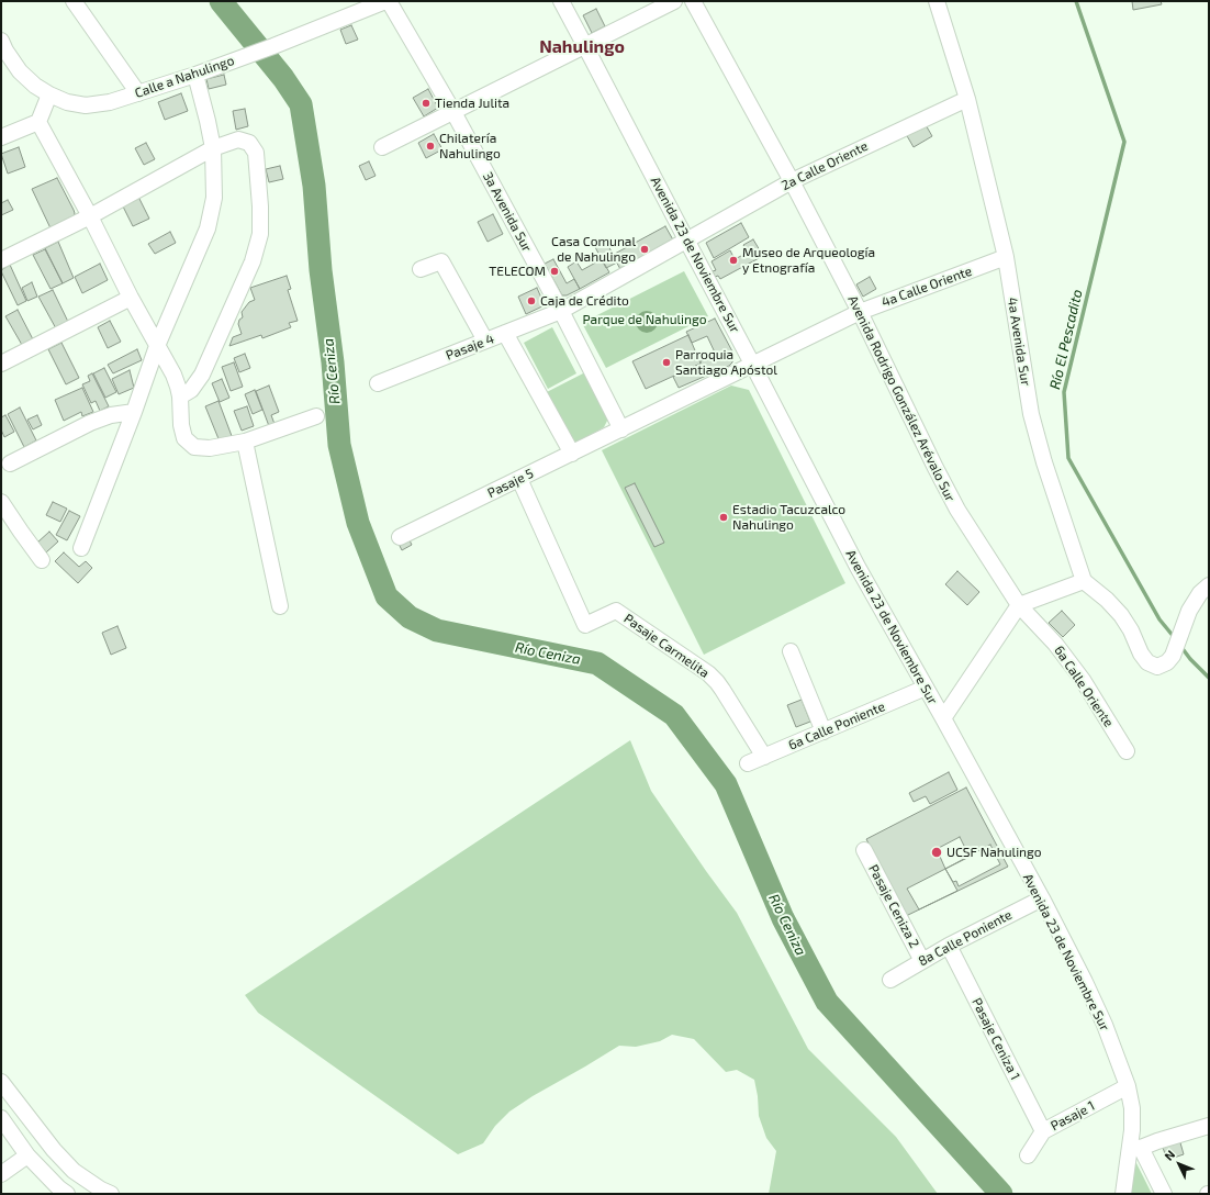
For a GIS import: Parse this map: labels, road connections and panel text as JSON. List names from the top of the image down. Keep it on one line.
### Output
{"streets":{"street":["Calle a Nahulingo","2a Calle Oriente","3a Avenida Sur","Avenida 23 de Noviembre Sur","4a Calle Oriente","4a Avenida Sur","Pasaje 4","Avenida Rodrigo González Arévalo Sur","Pasaje 5","Pasaje Carmelita","6a Calle Oriente","6a Calle Poniente","Pasaje Ceniza 2","8a Calle Poniente","Pasaje Ceniza 1","Pasaje 1"]},"crossings":[["2a Calle Oriente","3a Avenida Sur"],["2a Calle Oriente","Avenida 23 de Noviembre Sur"],["2a Calle Oriente","4a Avenida Sur"],["2a Calle Oriente","Pasaje 4"],["2a Calle Oriente","Avenida Rodrigo González Arévalo Sur"],["3a Avenida Sur","4a Calle Oriente"],["3a Avenida Sur","Pasaje 4"],["3a Avenida Sur","Pasaje 5"],["Avenida 23 de Noviembre Sur","4a Calle Oriente"],["Avenida 23 de Noviembre Sur","6a Calle Poniente"],["Avenida 23 de Noviembre Sur","8a Calle Poniente"],["Avenida 23 de Noviembre Sur","Pasaje 1"],["4a Calle Oriente","4a Avenida Sur"],["4a Calle Oriente","Avenida Rodrigo González Arévalo Sur"],["4a Calle Oriente","Pasaje 5"],["Avenida Rodrigo González Arévalo Sur","6a Calle Oriente"],["Pasaje 5","Pasaje Carmelita"],["Pasaje Carmelita","6a Calle Poniente"],["Pasaje Ceniza 2","8a Calle Poniente"],["8a Calle Poniente","Pasaje Ceniza 1"],["Pasaje Ceniza 1","Pasaje 1"]],"districts":["Nahulingo"],"water":["Río El Pescadito","Río Ceniza"],"parks":["Parque de Nahulingo"],"places":["Tienda Julita","Chilatería Nahulingo","Casa Comunal de Nahulingo","Museo de Arqueología y Etnografía","TELECOM","Caja de Crédito","Parroquia Santiago Apóstol","Estadio Tacuzcalco Nahulingo","UCSF Nahulingo"],"north":"top left"}
